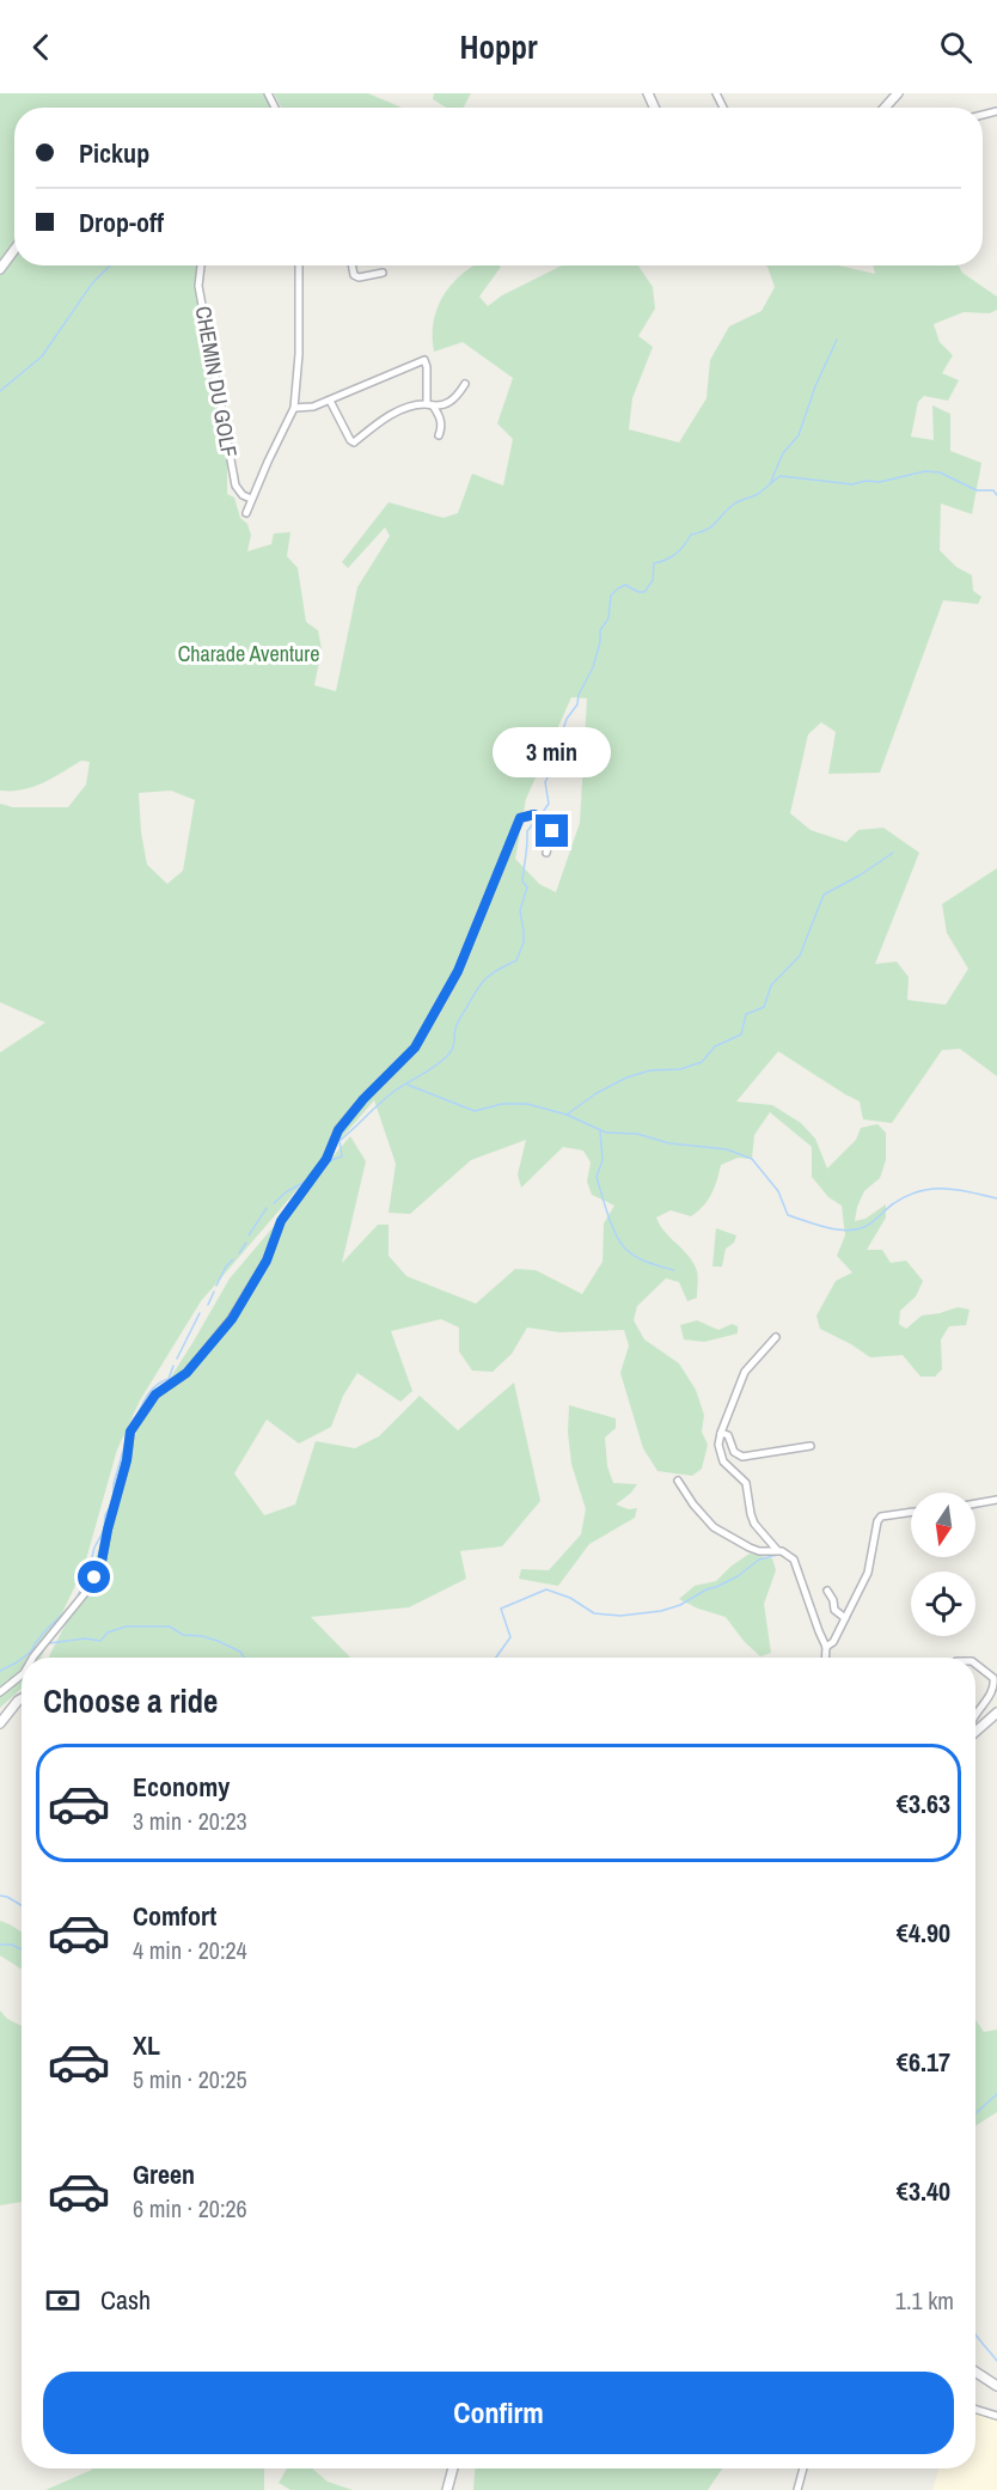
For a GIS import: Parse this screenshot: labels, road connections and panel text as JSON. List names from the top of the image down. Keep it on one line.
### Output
{"streets":{"street":["CHEMIN DU GOLF"]},"parks":["Charade Aventure"],"north":"bottom","page":{"header":"Hoppr","banner":["Pickup","Drop-off"],"bubble":"3 min","heading":"Choose a ride","list":[{"name":"Economy","note":"3 min · 20:23","value":"€3.63"},{"name":"Comfort","note":"4 min · 20:24","value":"€4.90"},{"name":"XL","note":"5 min · 20:25","value":"€6.17"},{"name":"Green","note":"6 min · 20:26","value":"€3.40"}],"pay":["Cash","1.1 km"],"buttons":"Confirm"}}
